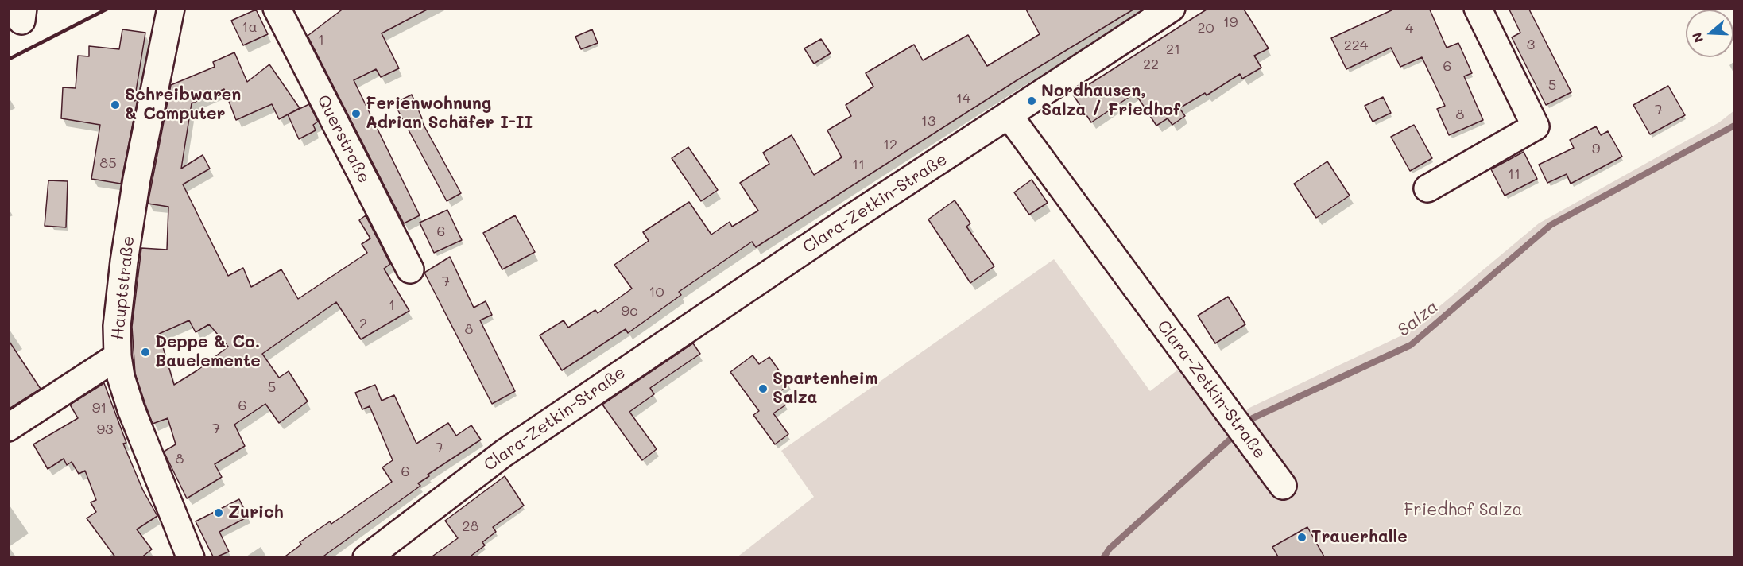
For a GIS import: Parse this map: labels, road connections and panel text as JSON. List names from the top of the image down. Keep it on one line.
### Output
{"streets":{"street":["Querstraße","Clara-Zetkin-Straße","Hauptstraße"]},"water":["Salza"],"parks":["Friedhof Salza"],"places":["Nordhausen, Salza / Friedhof","Schreibwaren & Computer","Ferienwohnung Adrian Schäfer I-II","Deppe & Co. Bauelemente","Spartenheim Salza","Zurich","Trauerhalle"],"house_numbers":["19","1a","20","4","1","3","224","21","22","6","5","14","7","8","13","12","9","85","11","11","6","7","10","1","9c","2","8","5","6","91","7","93","7","8","6","28"],"north":"left"}
